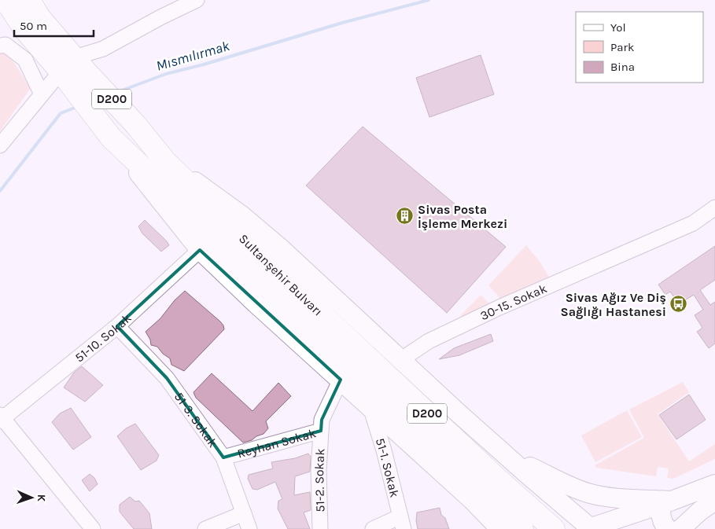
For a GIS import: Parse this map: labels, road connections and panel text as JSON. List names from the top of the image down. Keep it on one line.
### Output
{"streets":{"highway":["D200","Sultanşehir Bulvarı"],"street":["30-15. Sokak","51-10. Sokak","51-3. Sokak","Reyhan Sokak","51-1. Sokak","51-2. Sokak"]},"crossings":[["51-10. Sokak","51-3. Sokak"],["51-3. Sokak","Reyhan Sokak"],["Reyhan Sokak","51-2. Sokak"]],"water":["Mısmılırmak"],"places":{"building":["Sivas Posta İşleme Merkezi"],"bus stop":["Sivas Ağız Ve Diş Sağlığı Hastanesi"]},"legend":["Yol","Park","Bina"],"scale_bar":"50 m","north":"right"}
